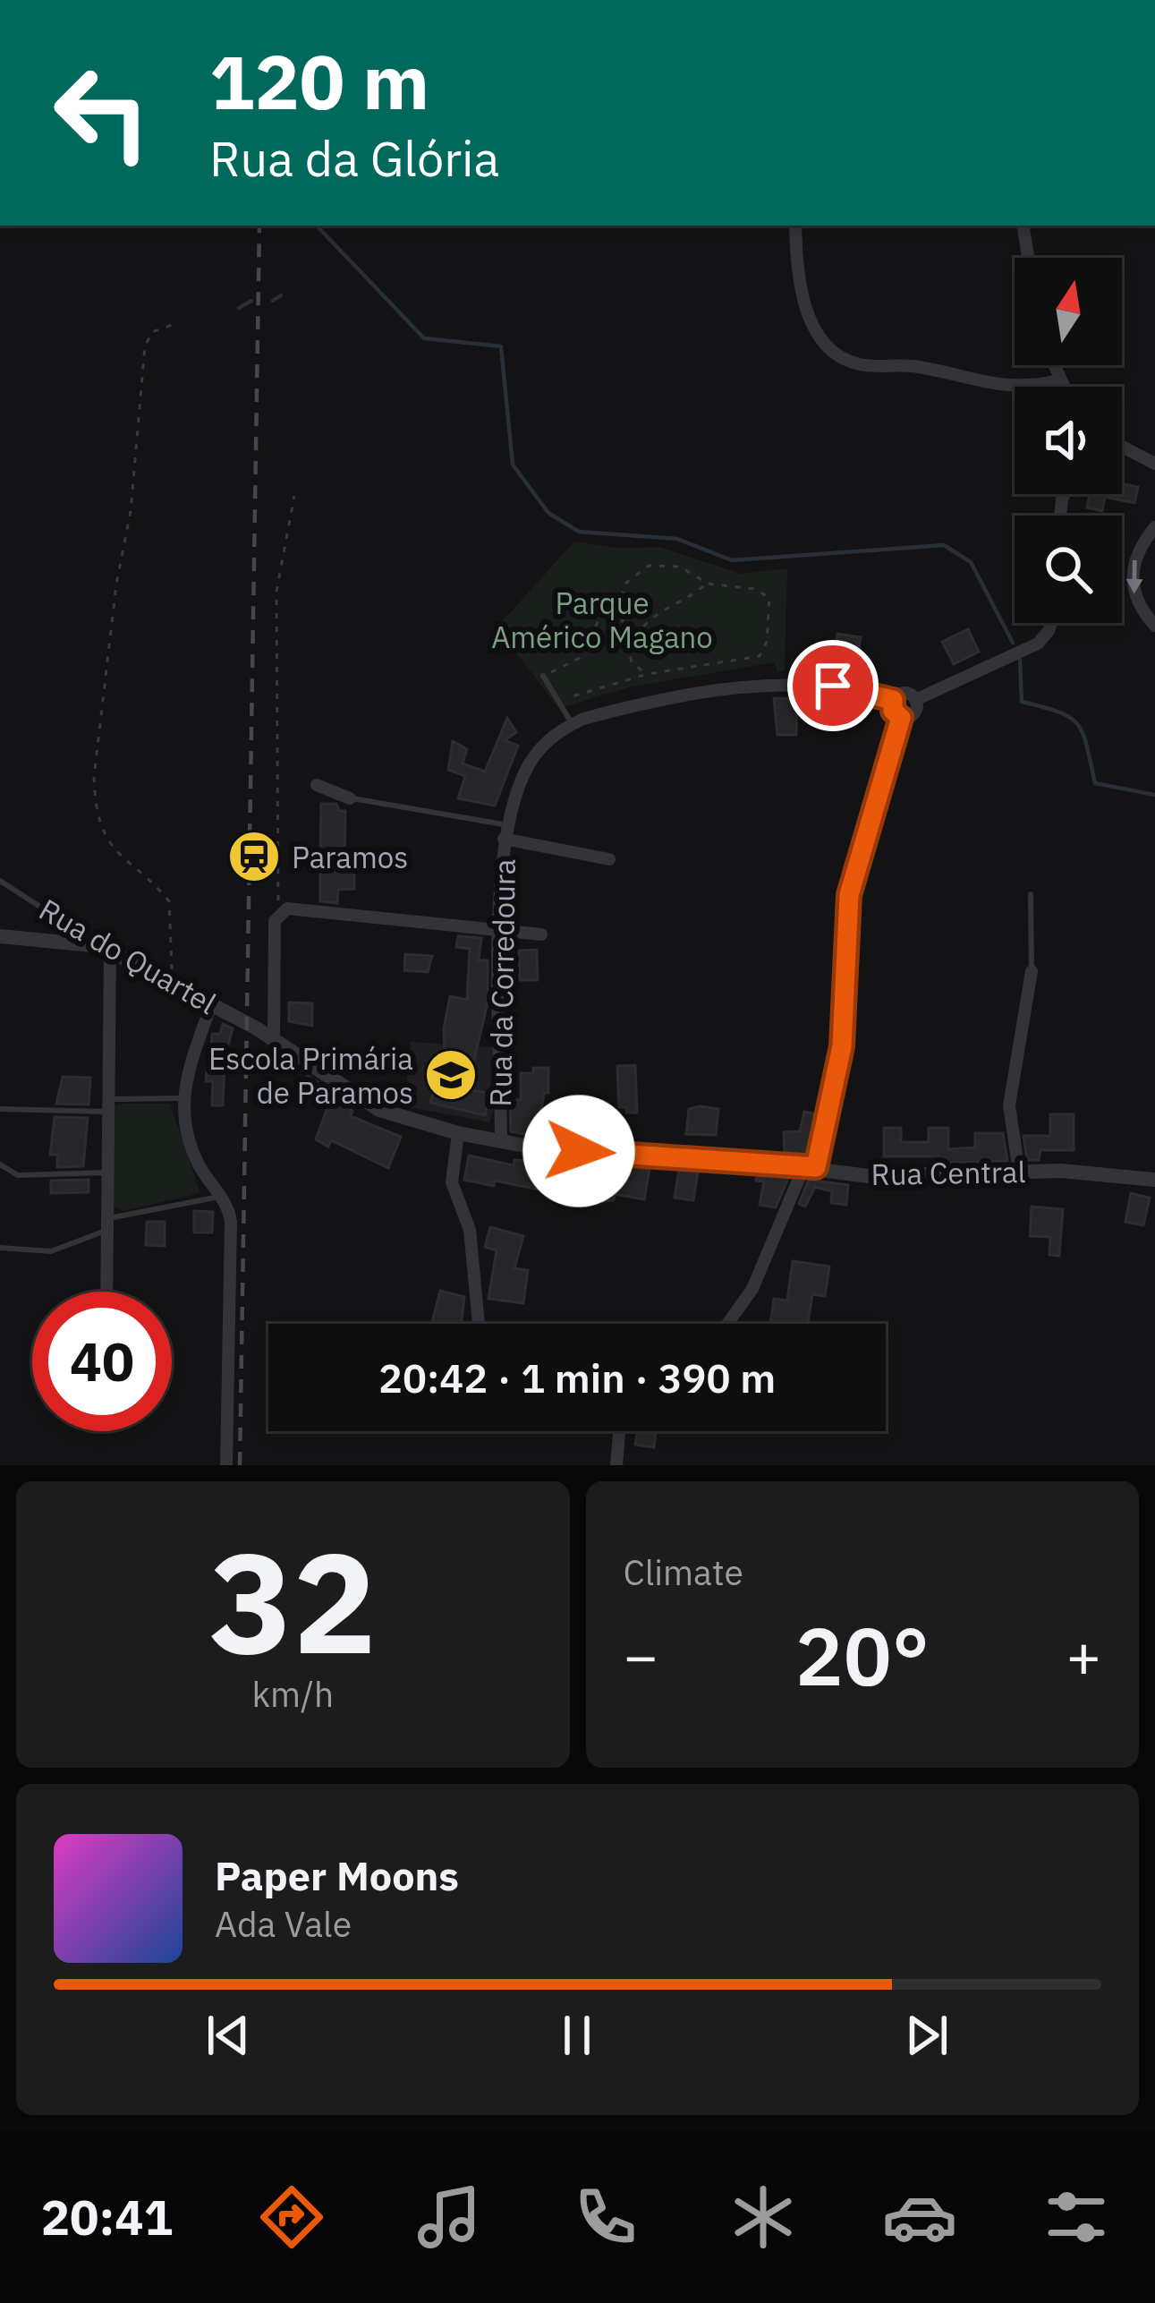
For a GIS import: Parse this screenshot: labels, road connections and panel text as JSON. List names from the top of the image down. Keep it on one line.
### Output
{"streets":{"street":["Rua do Quartel","Rua da Corredoura","Rua Central"]},"crossings":[["Rua do Quartel","Rua Central"],["Rua da Corredoura","Rua Central"]],"parks":["Parque Américo Magano"],"places":{"station":["Paramos"],"school or university":["Escola Primária de Paramos"]},"north":"top","page":{"turn":["120 m","Rua da Glória"],"limit":"40","trip":"20:42 · 1 min · 390 m","tile":[["32","km/h"],"Climate"],"heat":["−","20°","+"],"song":["Paper Moons","Ada Vale"],"tabs":"20:41"}}
